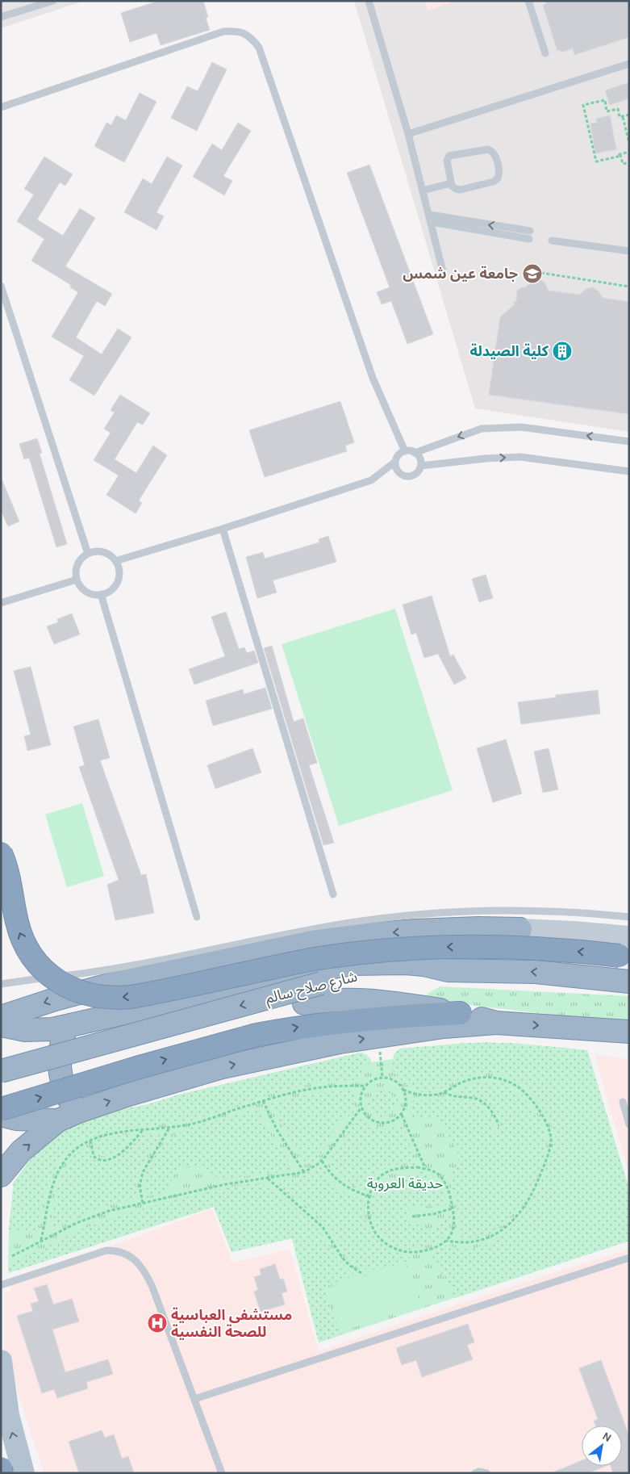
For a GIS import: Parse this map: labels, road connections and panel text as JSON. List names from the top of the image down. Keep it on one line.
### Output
{"streets":{"highway":["شارع صلاح سالم"]},"parks":["حديقة العروبة"],"places":{"school or university":["جامعة عين شمس"],"building":["كلية الصيدلة"],"hospital":["مستشفى العباسية للصحة النفسية"]},"north":"top right"}
